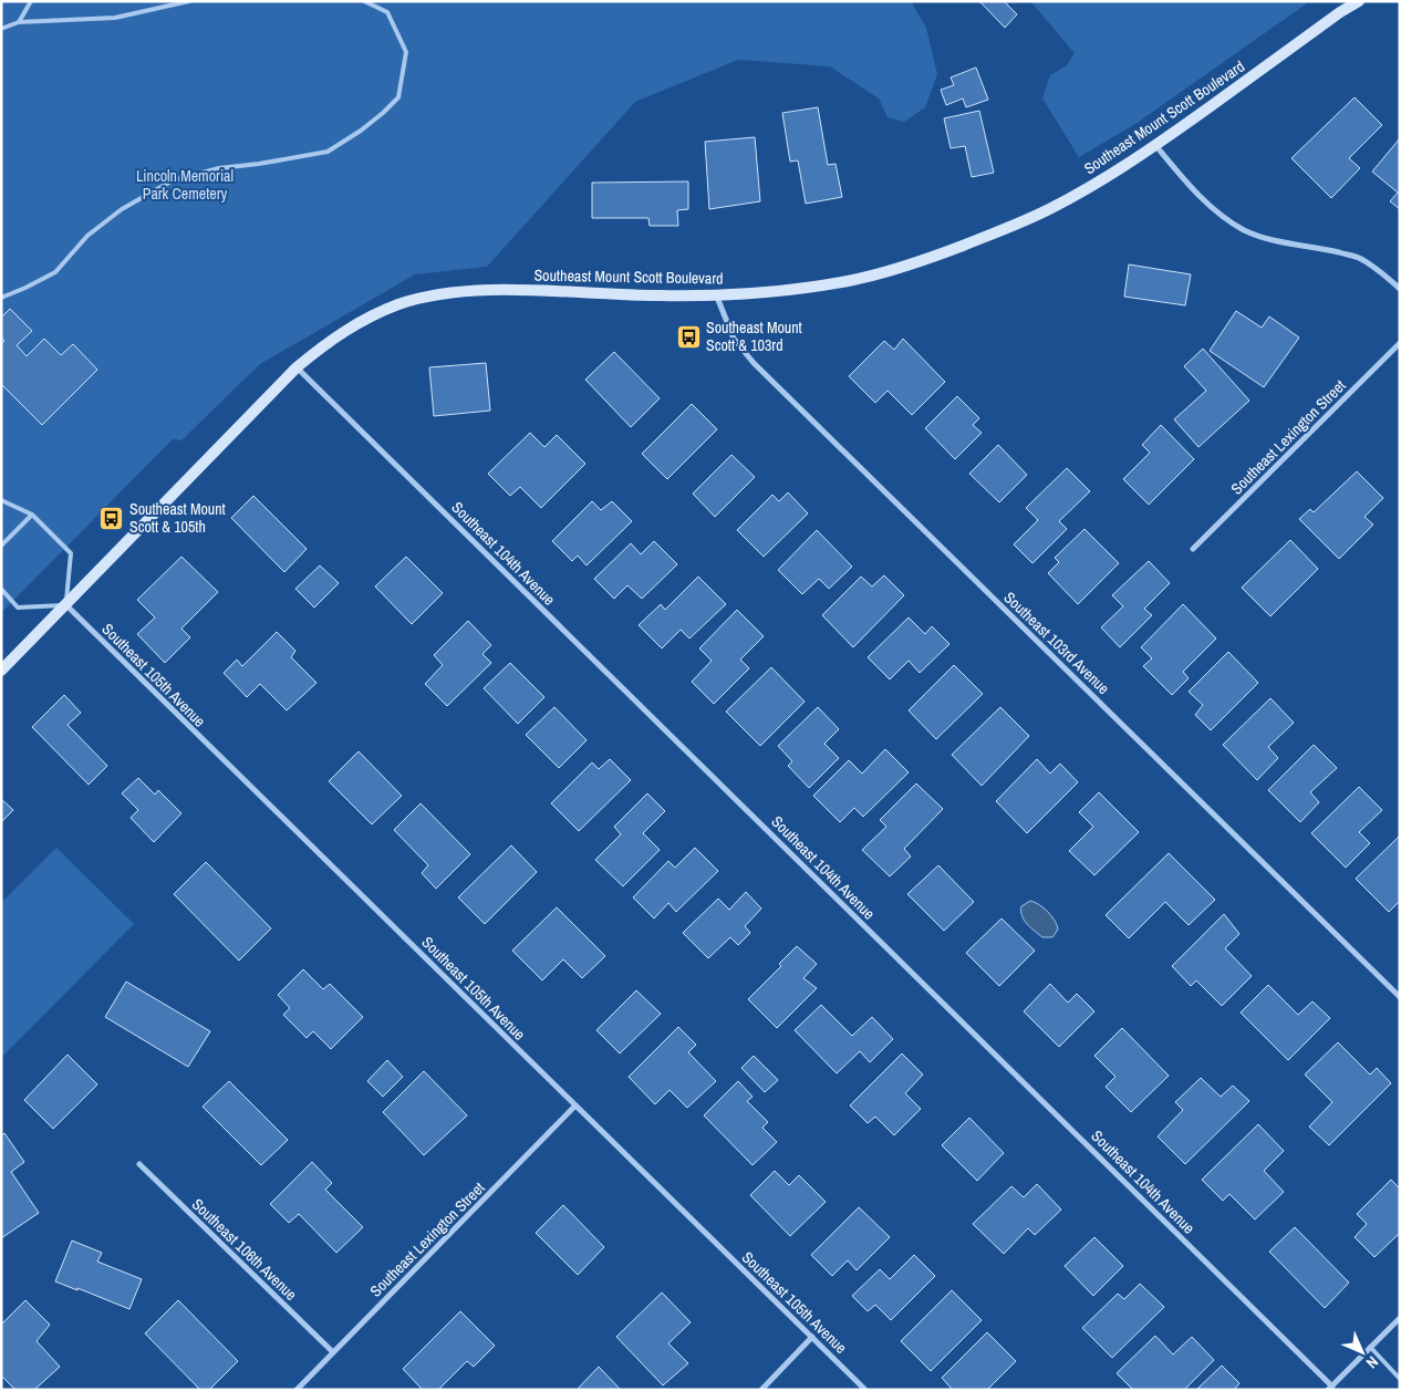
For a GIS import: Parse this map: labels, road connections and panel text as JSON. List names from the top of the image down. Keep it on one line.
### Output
{"streets":{"street":["Southeast Mount Scott Boulevard","Southeast Lexington Street","Southeast 104th Avenue","Southeast 103rd Avenue","Southeast 105th Avenue","Southeast 106th Avenue"]},"crossings":[["Southeast Mount Scott Boulevard","Southeast 104th Avenue"],["Southeast Mount Scott Boulevard","Southeast 103rd Avenue"],["Southeast Mount Scott Boulevard","Southeast 105th Avenue"],["Southeast Lexington Street","Southeast 105th Avenue"],["Southeast Lexington Street","Southeast 106th Avenue"]],"parks":["Lincoln Memorial Park Cemetery"],"places":{"bus stop":["Southeast Mount Scott & 103rd","Southeast Mount Scott & 105th"]},"north":"bottom right"}
